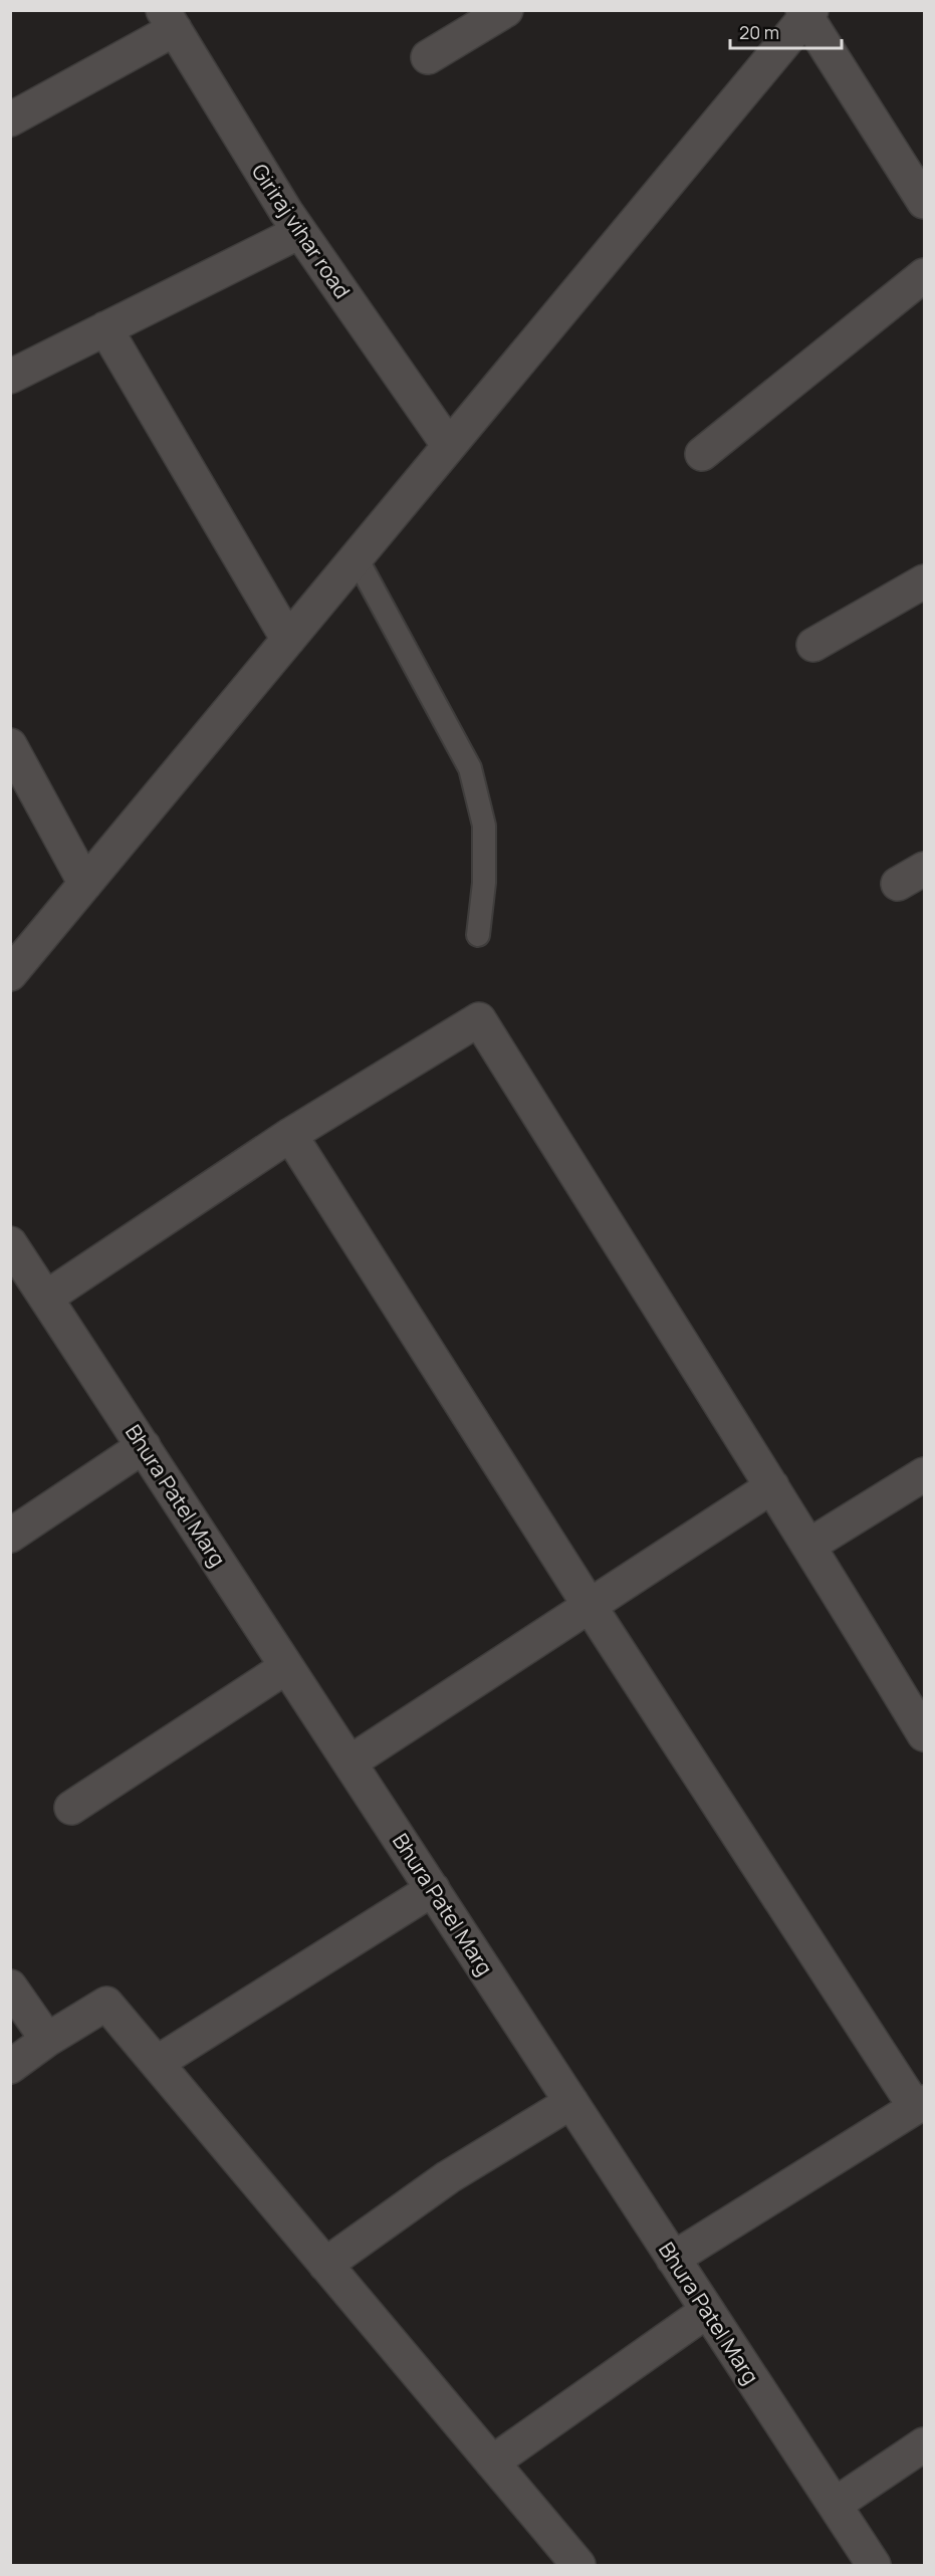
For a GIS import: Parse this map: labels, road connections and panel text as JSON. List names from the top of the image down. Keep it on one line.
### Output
{"streets":{"street":["Giriraj vihar road","Bhura Patel Marg"]},"scale_bar":"20 m"}
